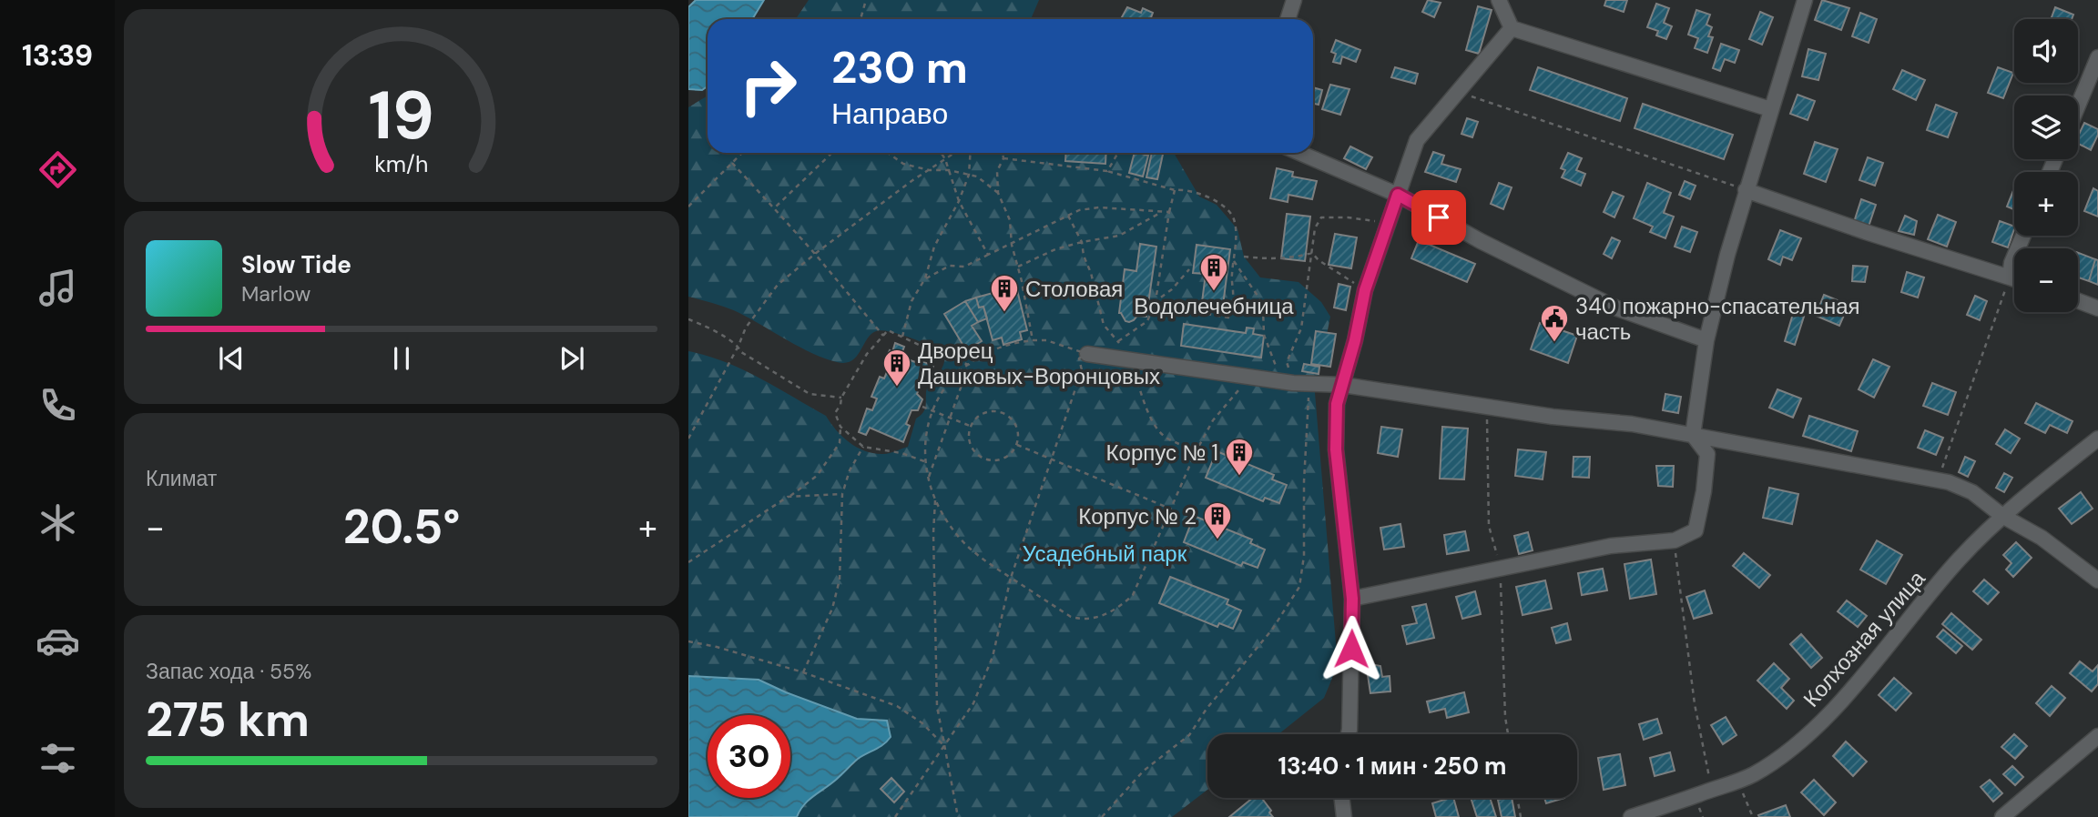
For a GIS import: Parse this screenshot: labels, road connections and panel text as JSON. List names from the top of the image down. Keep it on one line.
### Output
{"streets":{"street":["Колхозная улица"]},"parks":["Усадебный парк"],"places":{"building":["Водолечебница","Столовая","Дворец Дашковых-Воронцовых","Корпус № 1","Корпус № 2"],"public building":["340 пожарно-спасательная часть"]},"page":{"tabs":"13:39","map_buttons":["+","−"],"turn":["230 m","Направо"],"song":["Slow Tide","Marlow"],"tile":["Климат",["Запас хода · 55%","275 km"]],"heat":["−","20.5°","+"],"limit":"30","trip":"13:40 · 1 мин · 250 m","gauge":["19","km/h"]}}
